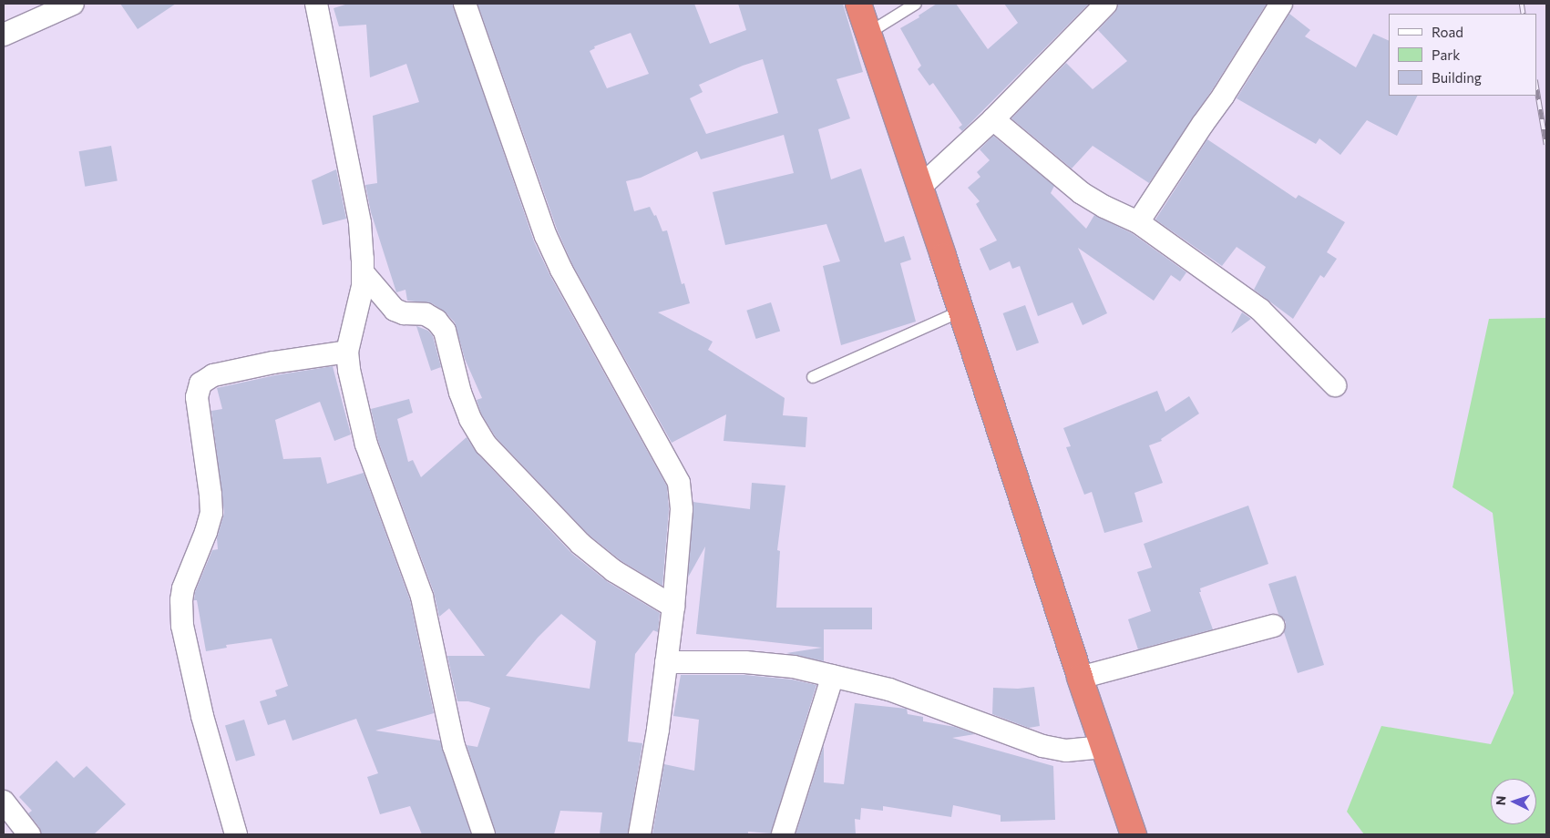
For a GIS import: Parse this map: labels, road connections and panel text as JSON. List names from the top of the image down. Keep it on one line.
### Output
{"legend":["Road","Park","Building"],"north":"left"}
